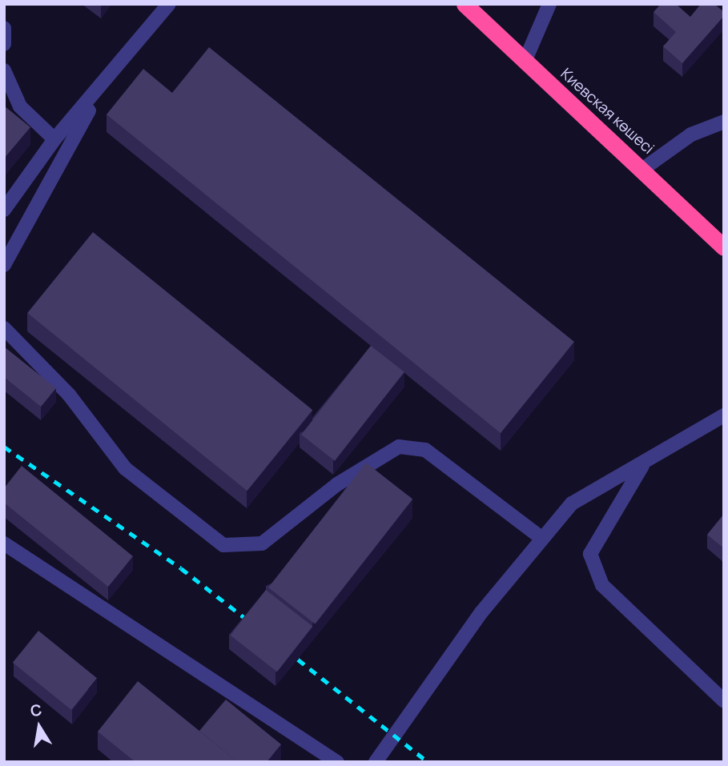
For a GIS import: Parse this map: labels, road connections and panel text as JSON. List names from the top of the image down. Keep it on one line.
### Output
{"streets":{"highway":["Киевская көшесі"]},"north":"top"}
